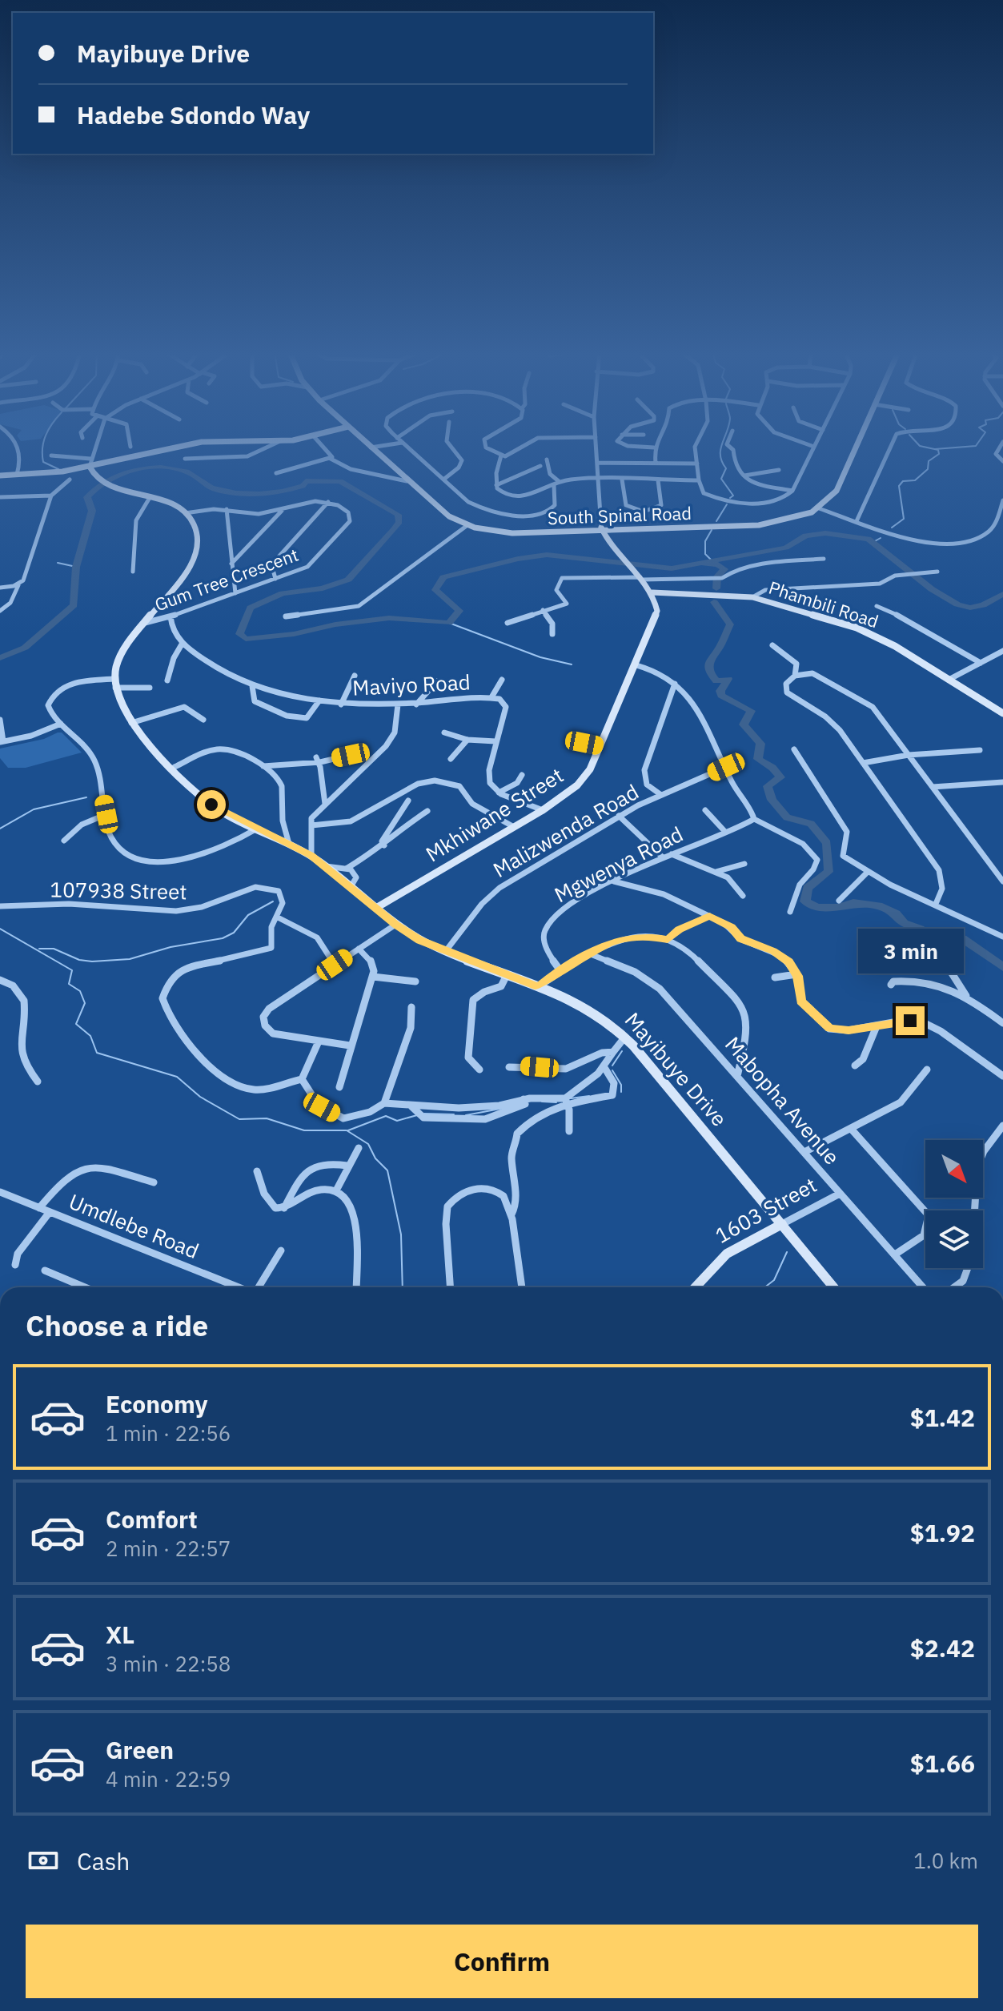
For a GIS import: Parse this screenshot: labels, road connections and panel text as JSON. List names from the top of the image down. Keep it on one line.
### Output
{"streets":{"street":["South Spinal Road","Gum Tree Crescent","Phambili Road","Maviyo Road","Mkhiwane Street","Malizwenda Road","Mgwenya Road","107938 Street","Mayibuye Drive","Mabopha Avenue","1603 Street","Umdlebe Road"]},"crossings":[["Gum Tree Crescent","Maviyo Road"],["Phambili Road","Mkhiwane Street"],["Mkhiwane Street","Mayibuye Drive"],["Malizwenda Road","Mayibuye Drive"],["Mayibuye Drive","1603 Street"],["Mabopha Avenue","1603 Street"]],"north":"bottom right","page":{"banner":["Mayibuye Drive","Hadebe Sdondo Way"],"bubble":"3 min","heading":"Choose a ride","list":[{"name":"Economy","note":"1 min · 22:56","value":"$1.42"},{"name":"Comfort","note":"2 min · 22:57","value":"$1.92"},{"name":"XL","note":"3 min · 22:58","value":"$2.42"},{"name":"Green","note":"4 min · 22:59","value":"$1.66"}],"pay":["Cash","1.0 km"],"buttons":"Confirm"}}
